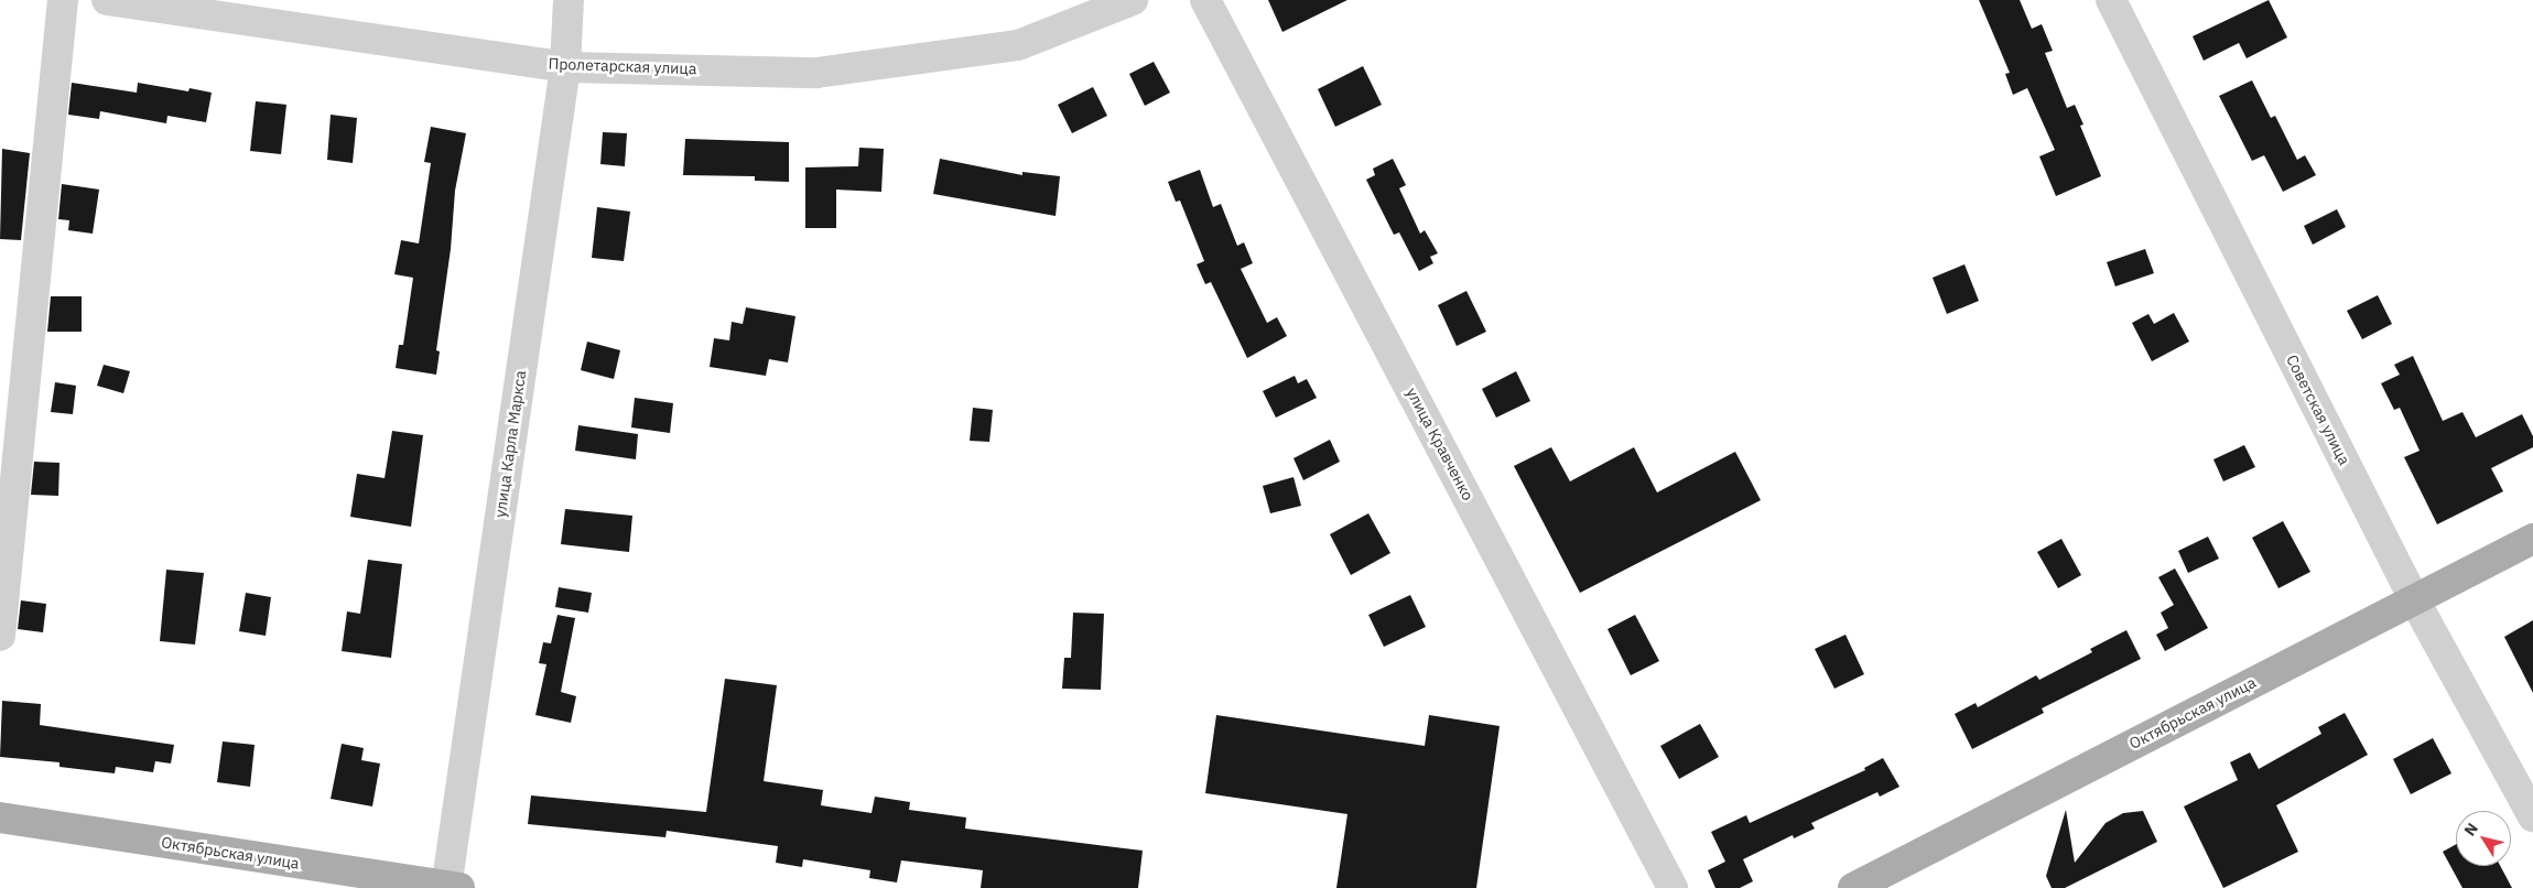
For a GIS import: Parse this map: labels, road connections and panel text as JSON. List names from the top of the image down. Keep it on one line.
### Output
{"streets":{"main road":["Октябрьская улица"],"street":["Пролетарская улица","Советская улица","улица Карла Маркса","улица Кравченко"]},"crossings":[["Пролетарская улица","улица Карла Маркса"],["Советская улица","Октябрьская улица"],["улица Карла Маркса","Октябрьская улица"]],"north":"top left"}
